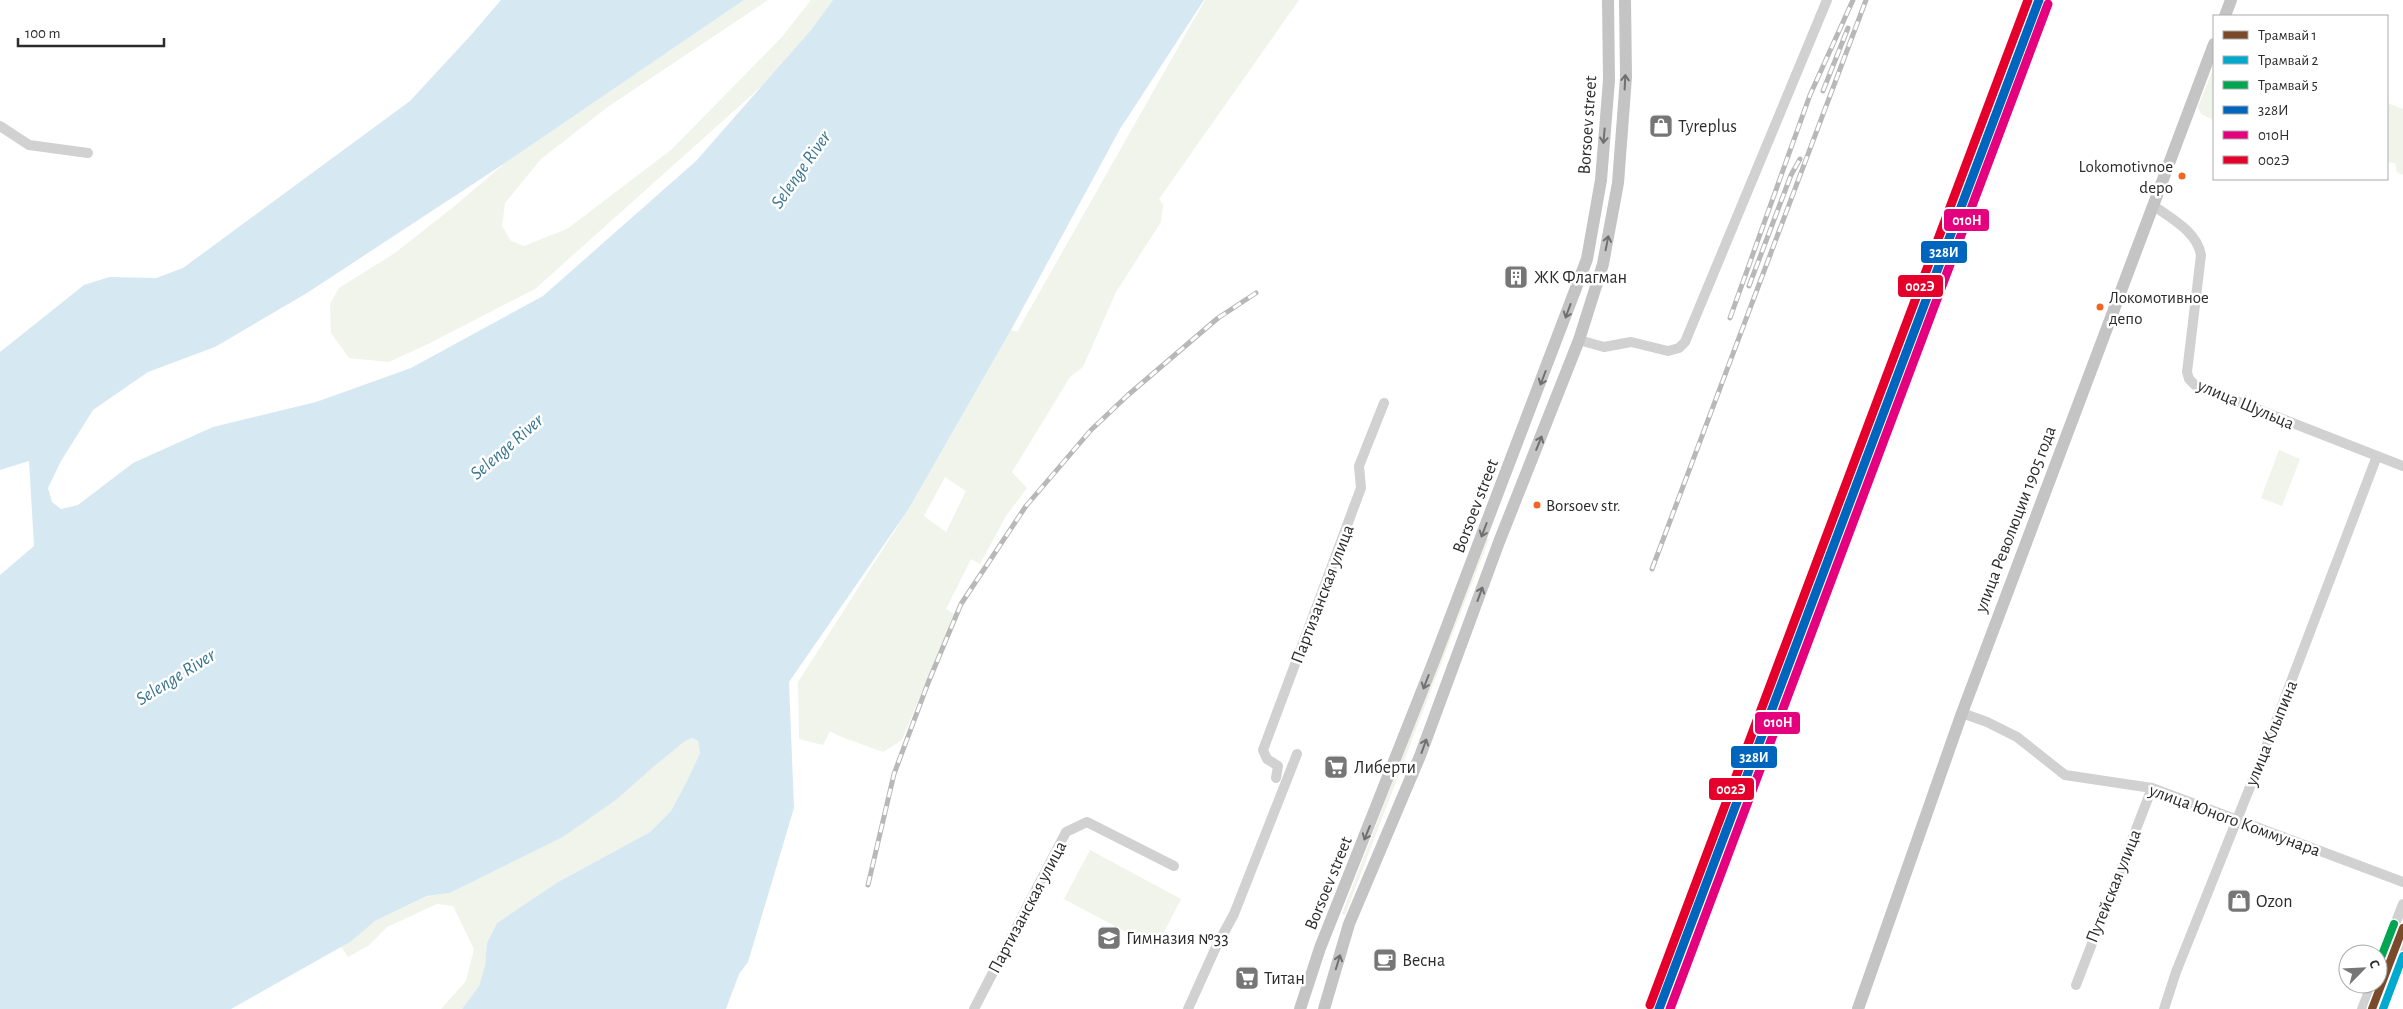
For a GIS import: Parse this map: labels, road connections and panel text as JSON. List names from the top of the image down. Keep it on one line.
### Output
{"streets":{"main road":["Borsoev street","улица Революции 1905 года"],"street":["улица Шульца","Партизанская улица","улица Клыпина","улица Юного Коммунара","Путейская улица"]},"crossings":[["улица Шульца","улица Революции 1905 года"],["улица Шульца","улица Клыпина"],["улица Революции 1905 года","улица Юного Коммунара"],["улица Клыпина","улица Юного Коммунара"],["улица Юного Коммунара","Путейская улица"]],"water":["Selenge River"],"places":{"shop":["Tyreplus","Ozon"],"other":["Lokomotivnoe depo","Локомотивное депо","Borsoev str."],"building":["ЖК Флагман"],"supermarket":["Либерти","Титан"],"school or university":["Гимназия №33"],"cafe":["Весна"]},"lines":["transit line 328И","transit line 002Э","transit line 010Н","tram line 5","tram line 1","tram line 2"],"legend":["Трамвай 1","Трамвай 2","Трамвай 5","328И","010Н","002Э"],"scale_bar":"100 m","north":"top right"}
